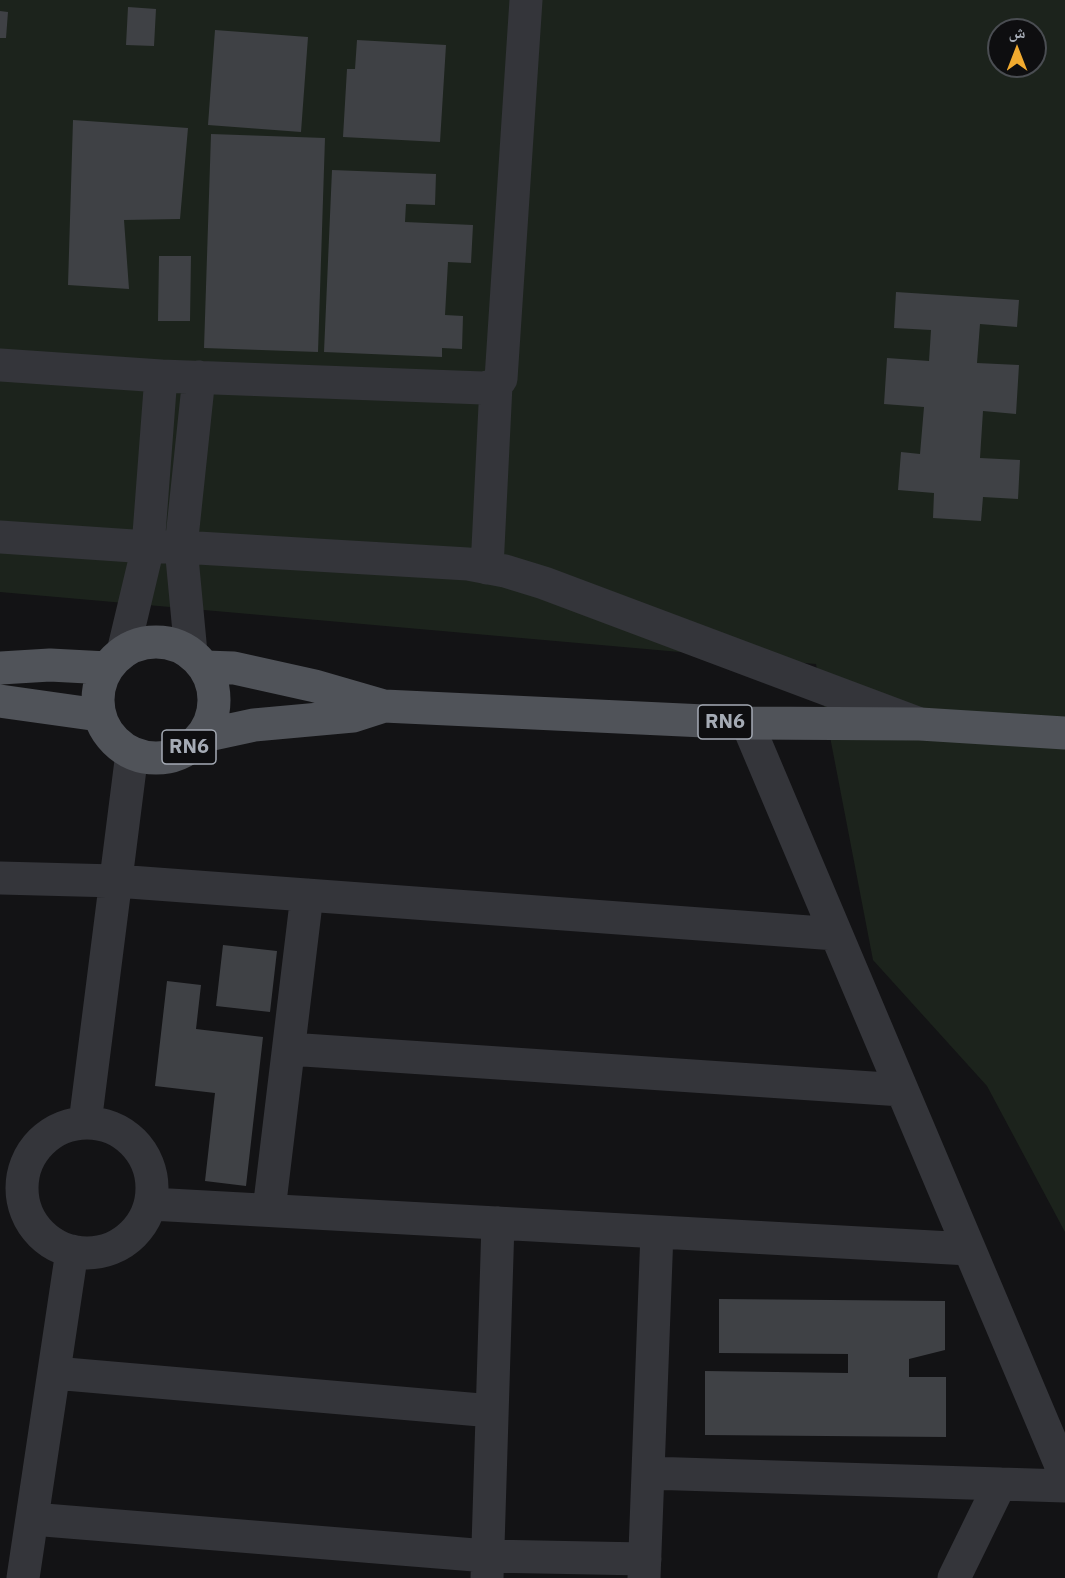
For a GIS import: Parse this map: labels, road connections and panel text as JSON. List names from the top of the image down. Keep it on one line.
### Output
{"streets":{"main road":["RN6"]},"north":"top"}
